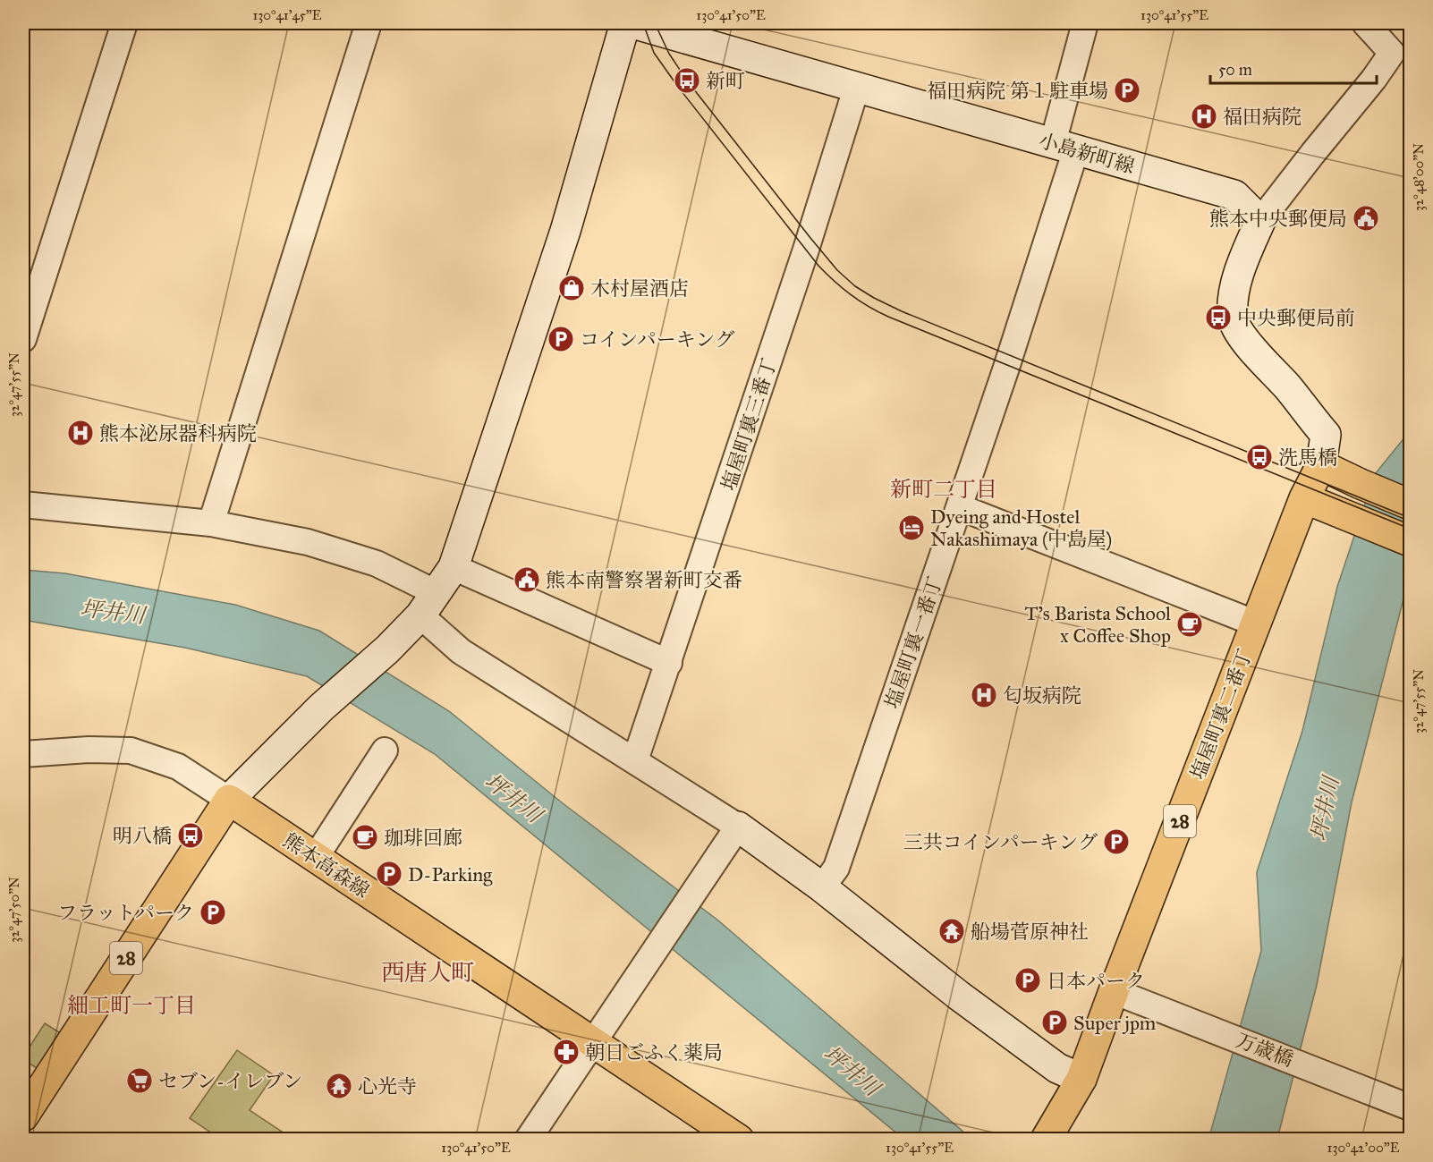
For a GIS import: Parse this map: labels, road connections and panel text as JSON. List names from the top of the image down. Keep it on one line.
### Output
{"streets":{"main road":["塩屋町裏二番丁","28","熊本高森線"],"street":["小島新町線","塩屋町裏三番丁","塩屋町裏一番丁","万歳橋"]},"crossings":[["小島新町線","塩屋町裏三番丁"],["小島新町線","塩屋町裏一番丁"],["塩屋町裏二番丁","万歳橋"],["28","熊本高森線"]],"districts":["新町二丁目","西唐人町","細工町一丁目"],"water":["坪井川"],"places":{"bus stop":["新町","中央郵便局前","洗馬橋","明八橋"],"parking":["福田病院 第１駐車場","コインパーキング","三共コインパーキング","D-Parking","フラットパーク","日本パーク","Super jpm"],"hospital":["福田病院","熊本泌尿器科病院","匂坂病院"],"public building":["熊本中央郵便局","熊本南警察署新町交番"],"shop":["木村屋酒店"],"hotel":["Dyeing and Hostel Nakashimaya (中島屋)"],"cafe":["T's Barista School x Coffee Shop","珈琲回廊"],"temple":["船場菅原神社","心光寺"],"pharmacy":["朝日ごふく薬局"],"supermarket":["セブン-イレブン"]},"scale_bar":"50 m","coordinates":["130°41'45\"E","130°41'50\"E","130°41'55\"E","32°48'00\"N","32°47'55\"N","32°47'50\"N","130°42'00\"E"]}
